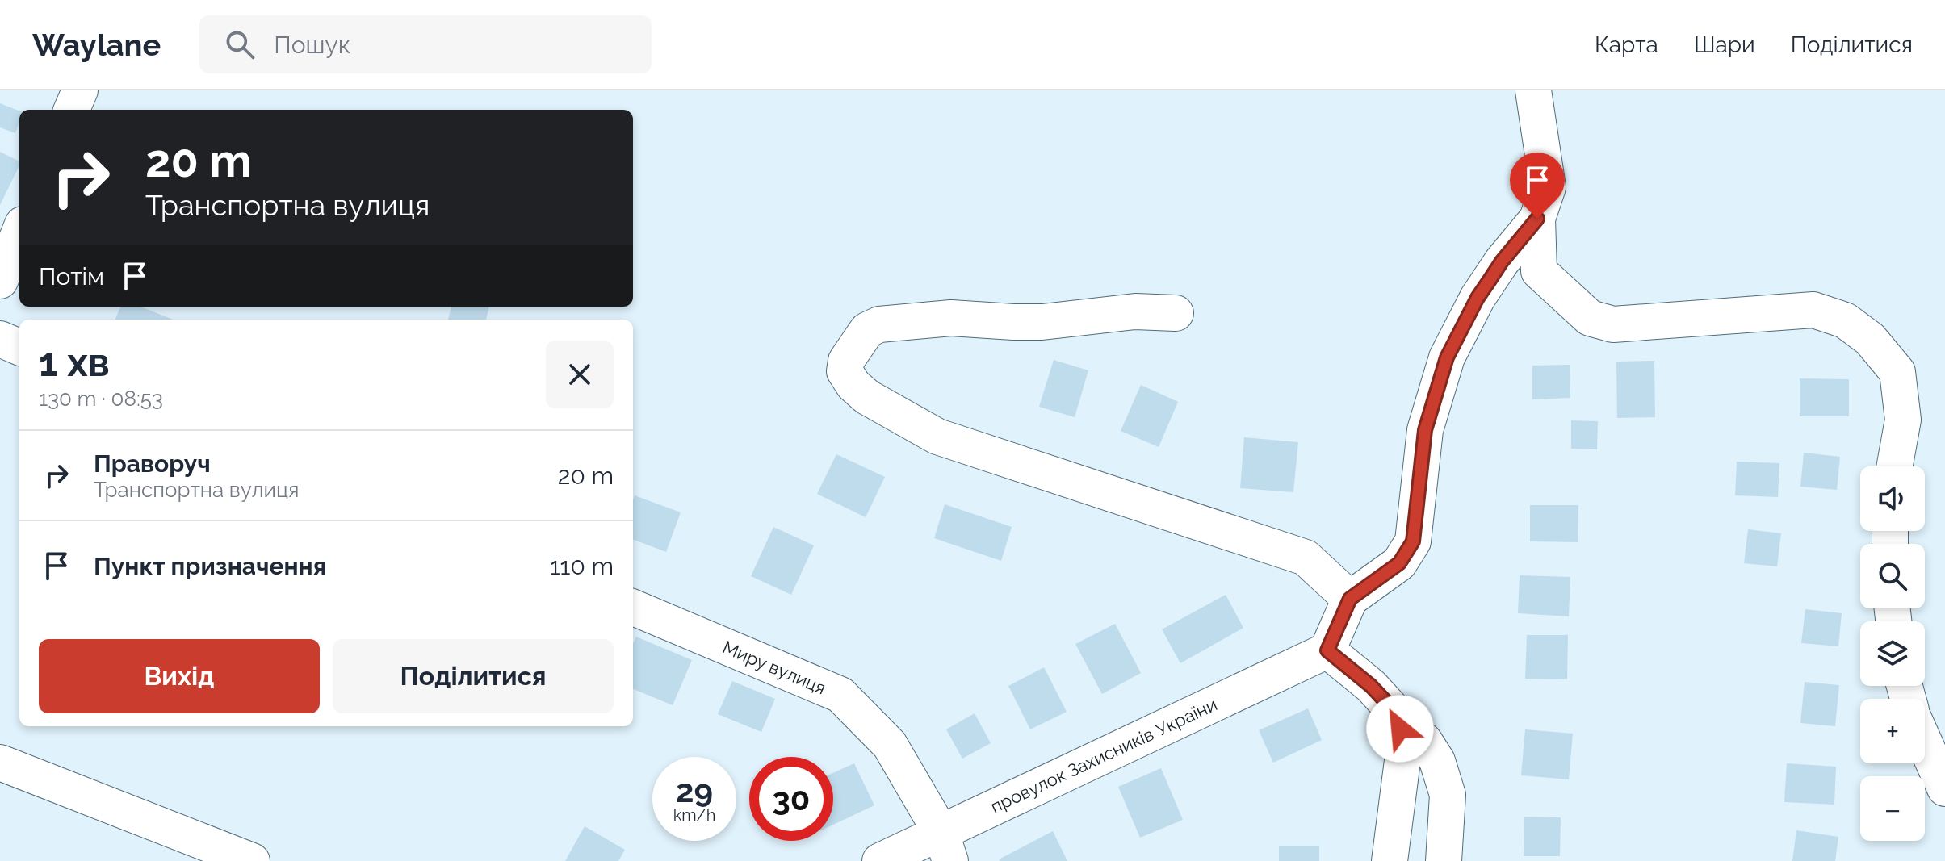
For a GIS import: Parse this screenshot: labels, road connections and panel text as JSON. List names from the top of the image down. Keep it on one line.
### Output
{"streets":{"street":["Миру вулиця","провулок Захисників України"]},"crossings":[["Миру вулиця","провулок Захисників України"]],"page":{"header":"Waylane","search":"Пошук","nav":["Карта","Шари","Поділитися"],"turn":["20 m","Транспортна вулиця"],"then":"Потім","heading":["1 хв","130 m · 08:53"],"list":[{"name":"Праворуч","note":"Транспортна вулиця","value":"20 m"},{"name":"Пункт призначення","value":"110 m"}],"map_buttons":["+","−"],"buttons":["Вихід","Поділитися"],"speed":"29 km/h","limit":"30"}}
